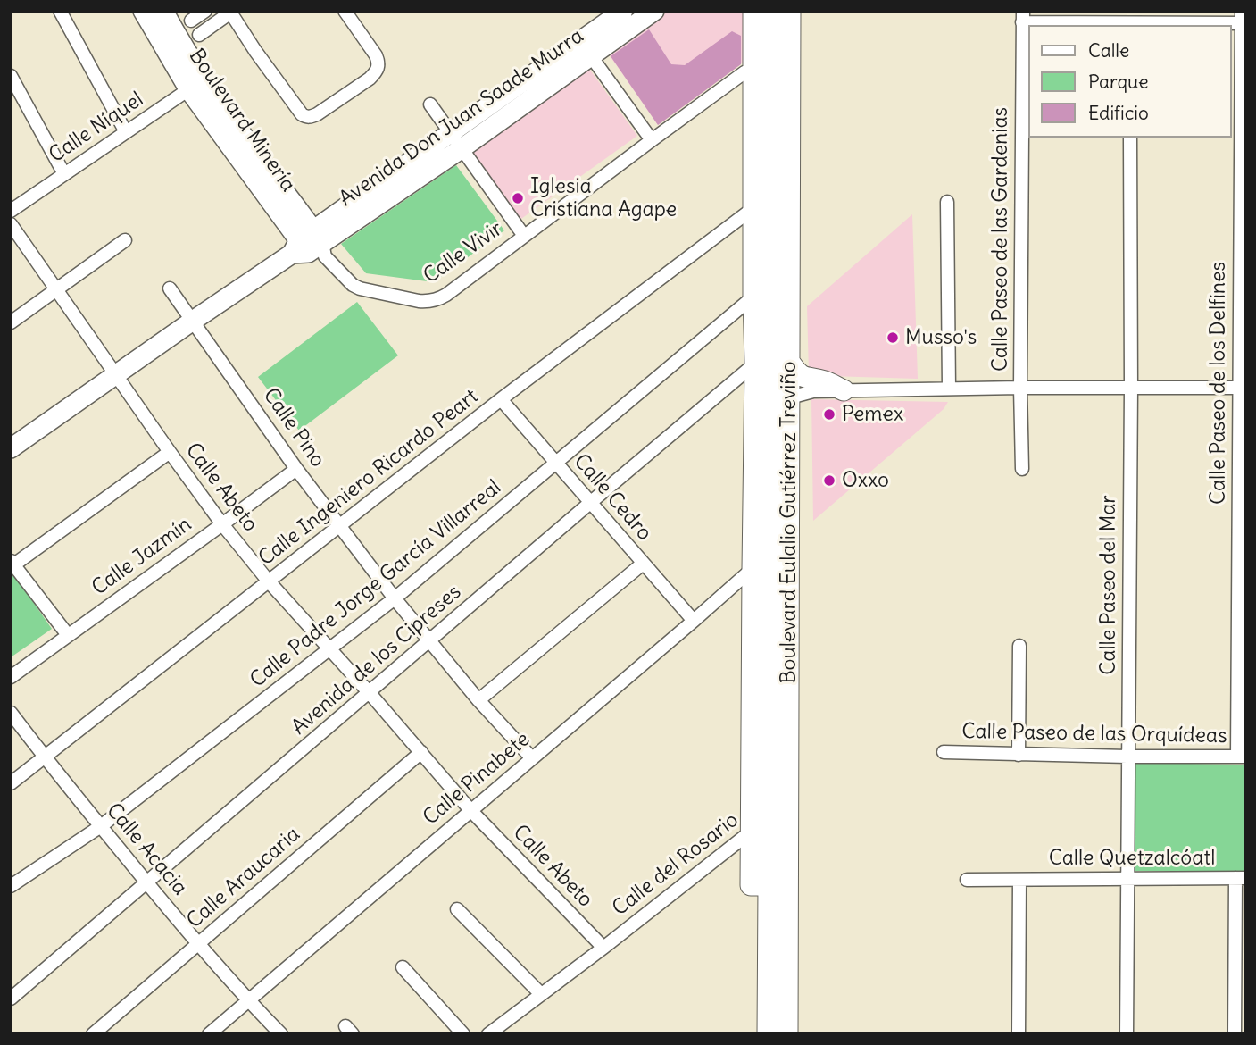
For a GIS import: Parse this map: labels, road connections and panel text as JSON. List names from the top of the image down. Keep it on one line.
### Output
{"streets":{"main road":["Boulevard Eulalio Gutiérrez Treviño"],"street":["Avenida Don Juan Saade Murra","Boulevard Minería","Calle Níquel","Calle Paseo de las Gardenias","Calle Vivir","Calle Paseo de los Delfines","Calle Pino","Calle Ingeniero Ricardo Peart","Calle Abeto","Calle Cedro","Calle Jazmín","Calle Padre Jorge García Villarreal","Calle Paseo del Mar","Avenida de los Cipreses","Calle Paseo de las Orquídeas","Calle Pinabete","Calle Acacia","Calle Quetzalcóatl","Calle del Rosario","Calle Araucaria"]},"crossings":[["Avenida Don Juan Saade Murra","Boulevard Minería"],["Avenida Don Juan Saade Murra","Calle Vivir"],["Avenida Don Juan Saade Murra","Calle Pino"],["Avenida Don Juan Saade Murra","Calle Abeto"],["Boulevard Minería","Calle Níquel"],["Boulevard Minería","Calle Vivir"],["Calle Vivir","Boulevard Eulalio Gutiérrez Treviño"],["Calle Paseo de los Delfines","Calle Paseo de las Orquídeas"],["Calle Pino","Calle Ingeniero Ricardo Peart"],["Calle Pino","Calle Jazmín"],["Calle Pino","Calle Padre Jorge García Villarreal"],["Calle Pino","Avenida de los Cipreses"],["Calle Pino","Calle Pinabete"],["Calle Ingeniero Ricardo Peart","Calle Abeto"],["Calle Ingeniero Ricardo Peart","Calle Cedro"],["Calle Ingeniero Ricardo Peart","Boulevard Eulalio Gutiérrez Treviño"],["Calle Ingeniero Ricardo Peart","Calle Acacia"],["Calle Abeto","Calle Jazmín"],["Calle Abeto","Calle Padre Jorge García Villarreal"],["Calle Abeto","Avenida de los Cipreses"],["Calle Abeto","Calle Pinabete"],["Calle Abeto","Calle del Rosario"],["Calle Abeto","Calle Araucaria"],["Calle Cedro","Calle Padre Jorge García Villarreal"],["Calle Cedro","Avenida de los Cipreses"],["Calle Cedro","Calle Pinabete"],["Boulevard Eulalio Gutiérrez Treviño","Calle Padre Jorge García Villarreal"],["Boulevard Eulalio Gutiérrez Treviño","Avenida de los Cipreses"],["Boulevard Eulalio Gutiérrez Treviño","Calle Pinabete"],["Boulevard Eulalio Gutiérrez Treviño","Calle del Rosario"],["Calle Padre Jorge García Villarreal","Calle Acacia"],["Calle Paseo del Mar","Calle Paseo de las Orquídeas"],["Calle Paseo del Mar","Calle Quetzalcóatl"],["Avenida de los Cipreses","Calle Acacia"],["Calle Pinabete","Calle Acacia"],["Calle Acacia","Calle Araucaria"]],"places":["Iglesia Cristiana Agape","Musso's","Pemex","Oxxo"],"legend":["Calle","Parque","Edificio"]}
